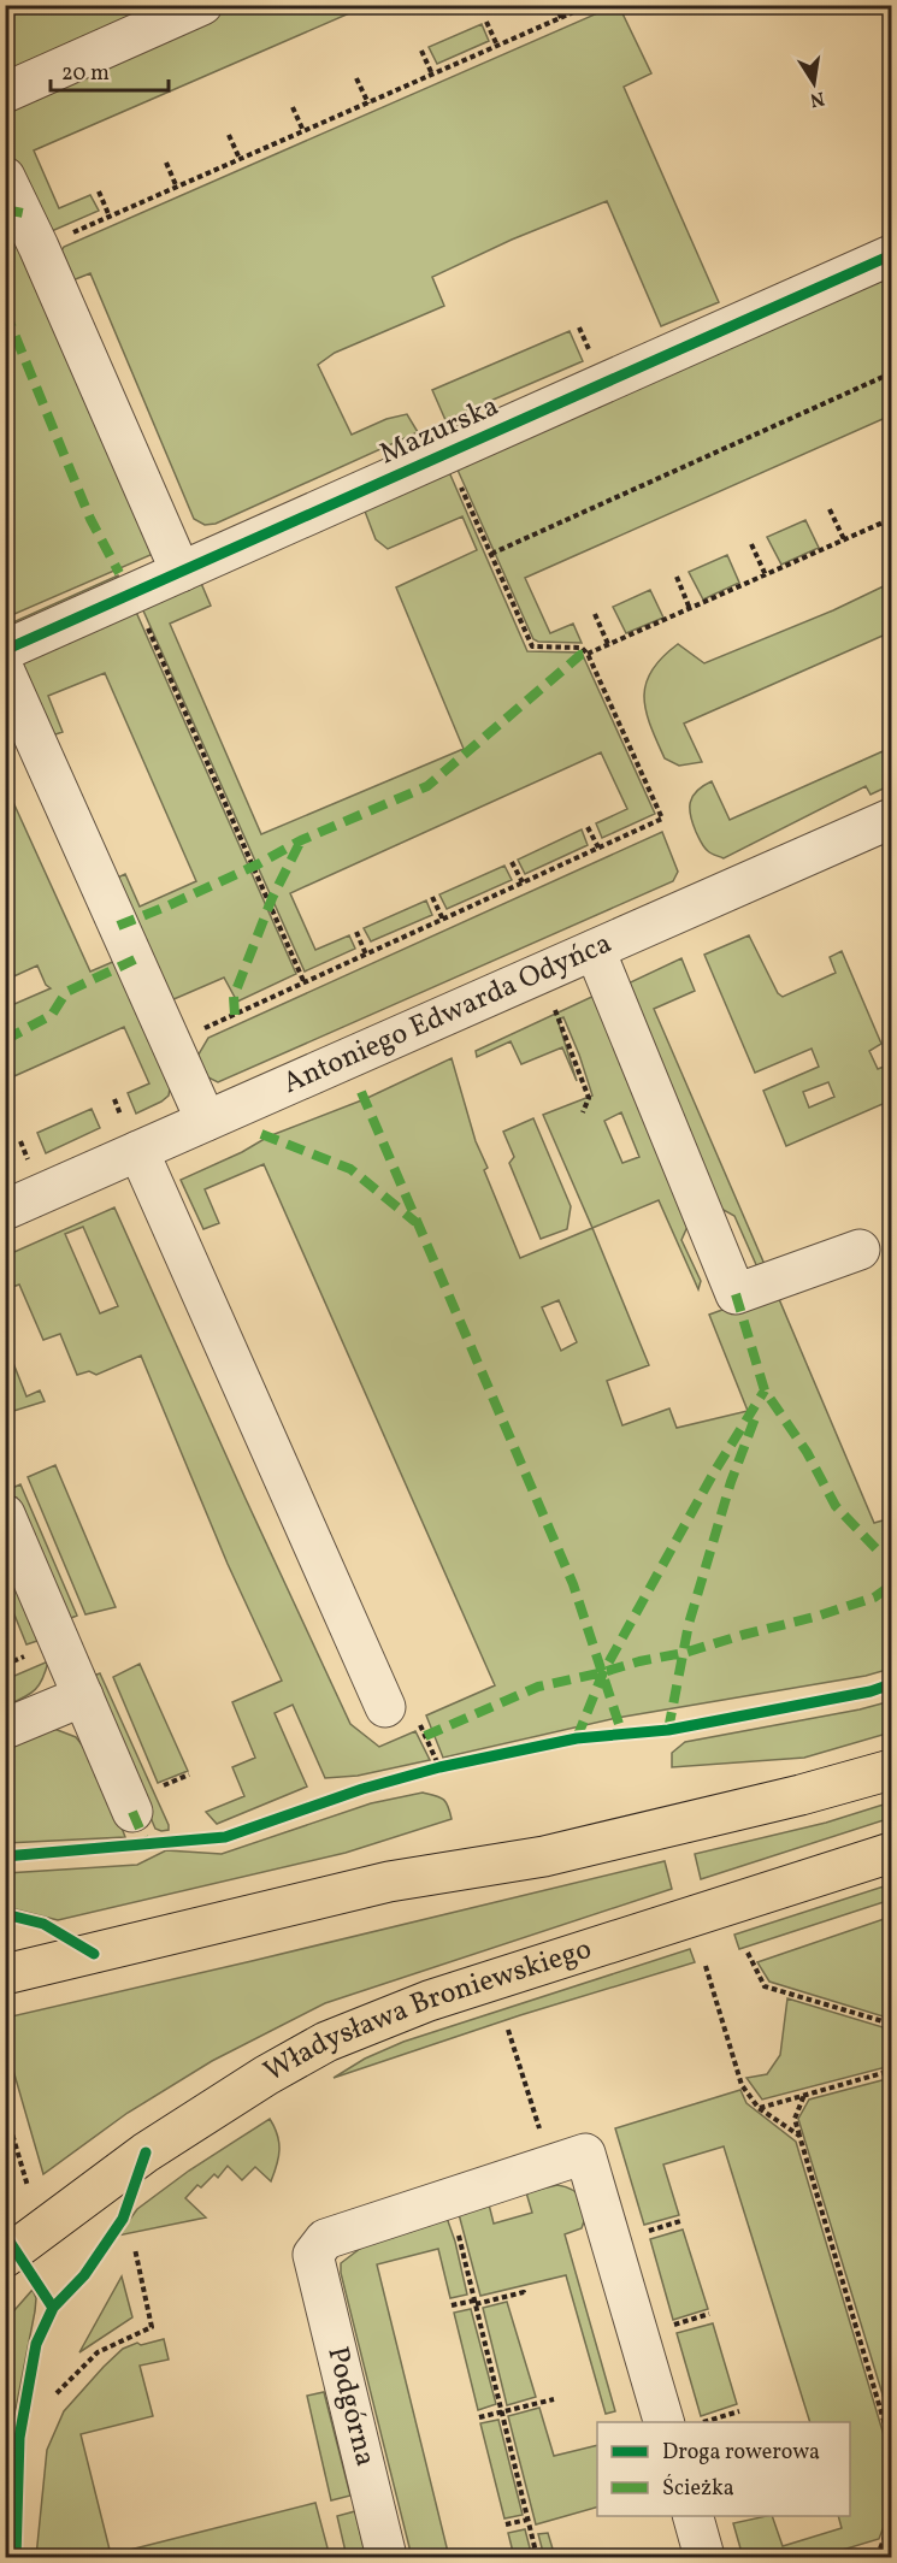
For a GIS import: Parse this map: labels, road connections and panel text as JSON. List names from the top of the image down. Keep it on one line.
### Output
{"streets":{"main road":["Władysława Broniewskiego"],"street":["Mazurska","Antoniego Edwarda Odyńca","Podgórna"]},"legend":["Droga rowerowa","Ścieżka"],"scale_bar":"20 m","north":"bottom"}
